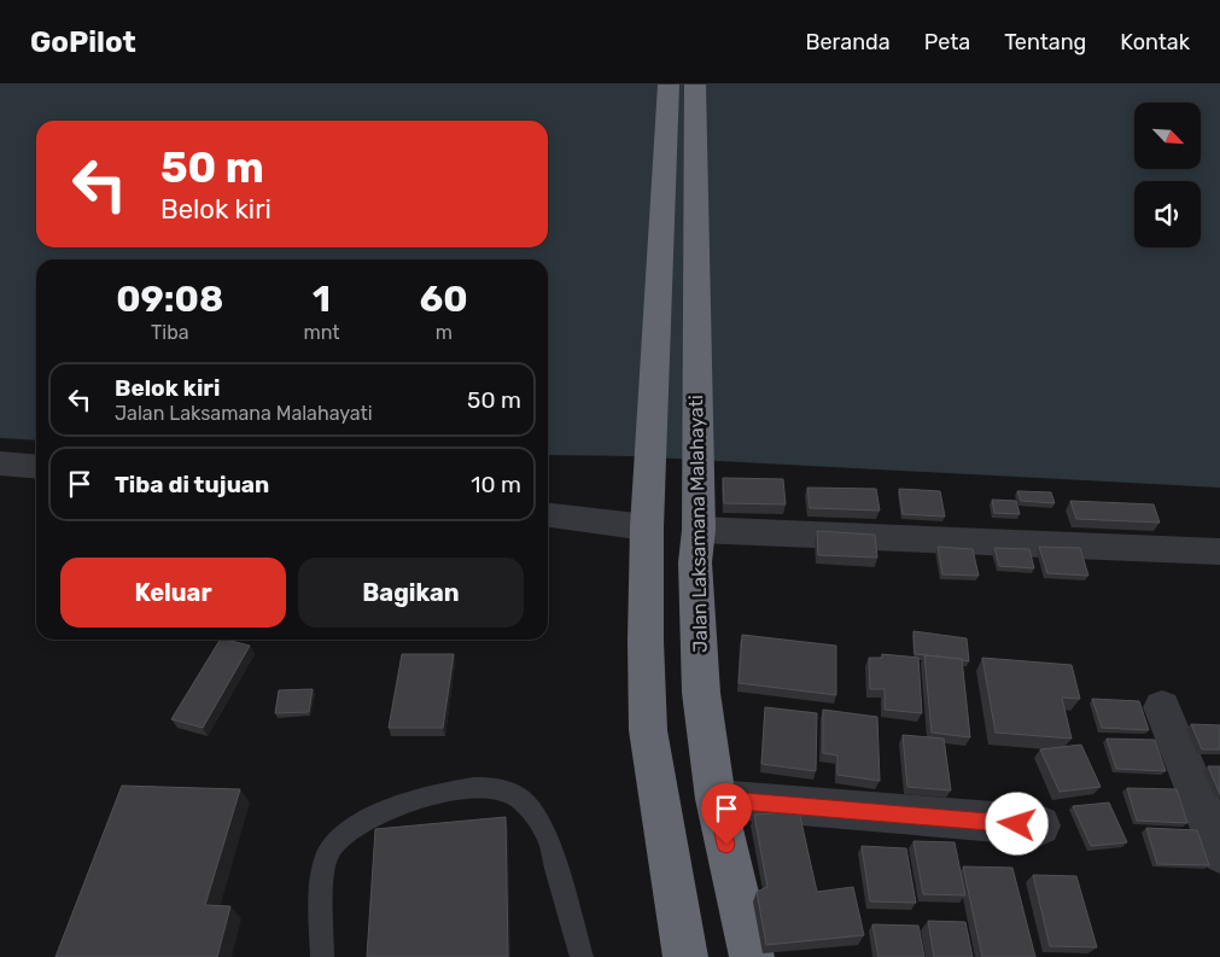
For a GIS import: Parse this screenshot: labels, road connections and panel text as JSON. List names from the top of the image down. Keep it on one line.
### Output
{"streets":{"highway":["Jalan Laksamana Malahayati"]},"north":"bottom right","page":{"header":"GoPilot","nav":["Beranda","Peta","Tentang","Kontak"],"turn":["50 m","Belok kiri"],"eta":["09:08","Tiba","1","mnt","60","m"],"list":[{"name":"Belok kiri","note":"Jalan Laksamana Malahayati","value":"50 m"},{"name":"Tiba di tujuan","value":"10 m"}],"buttons":["Keluar","Bagikan"]}}
